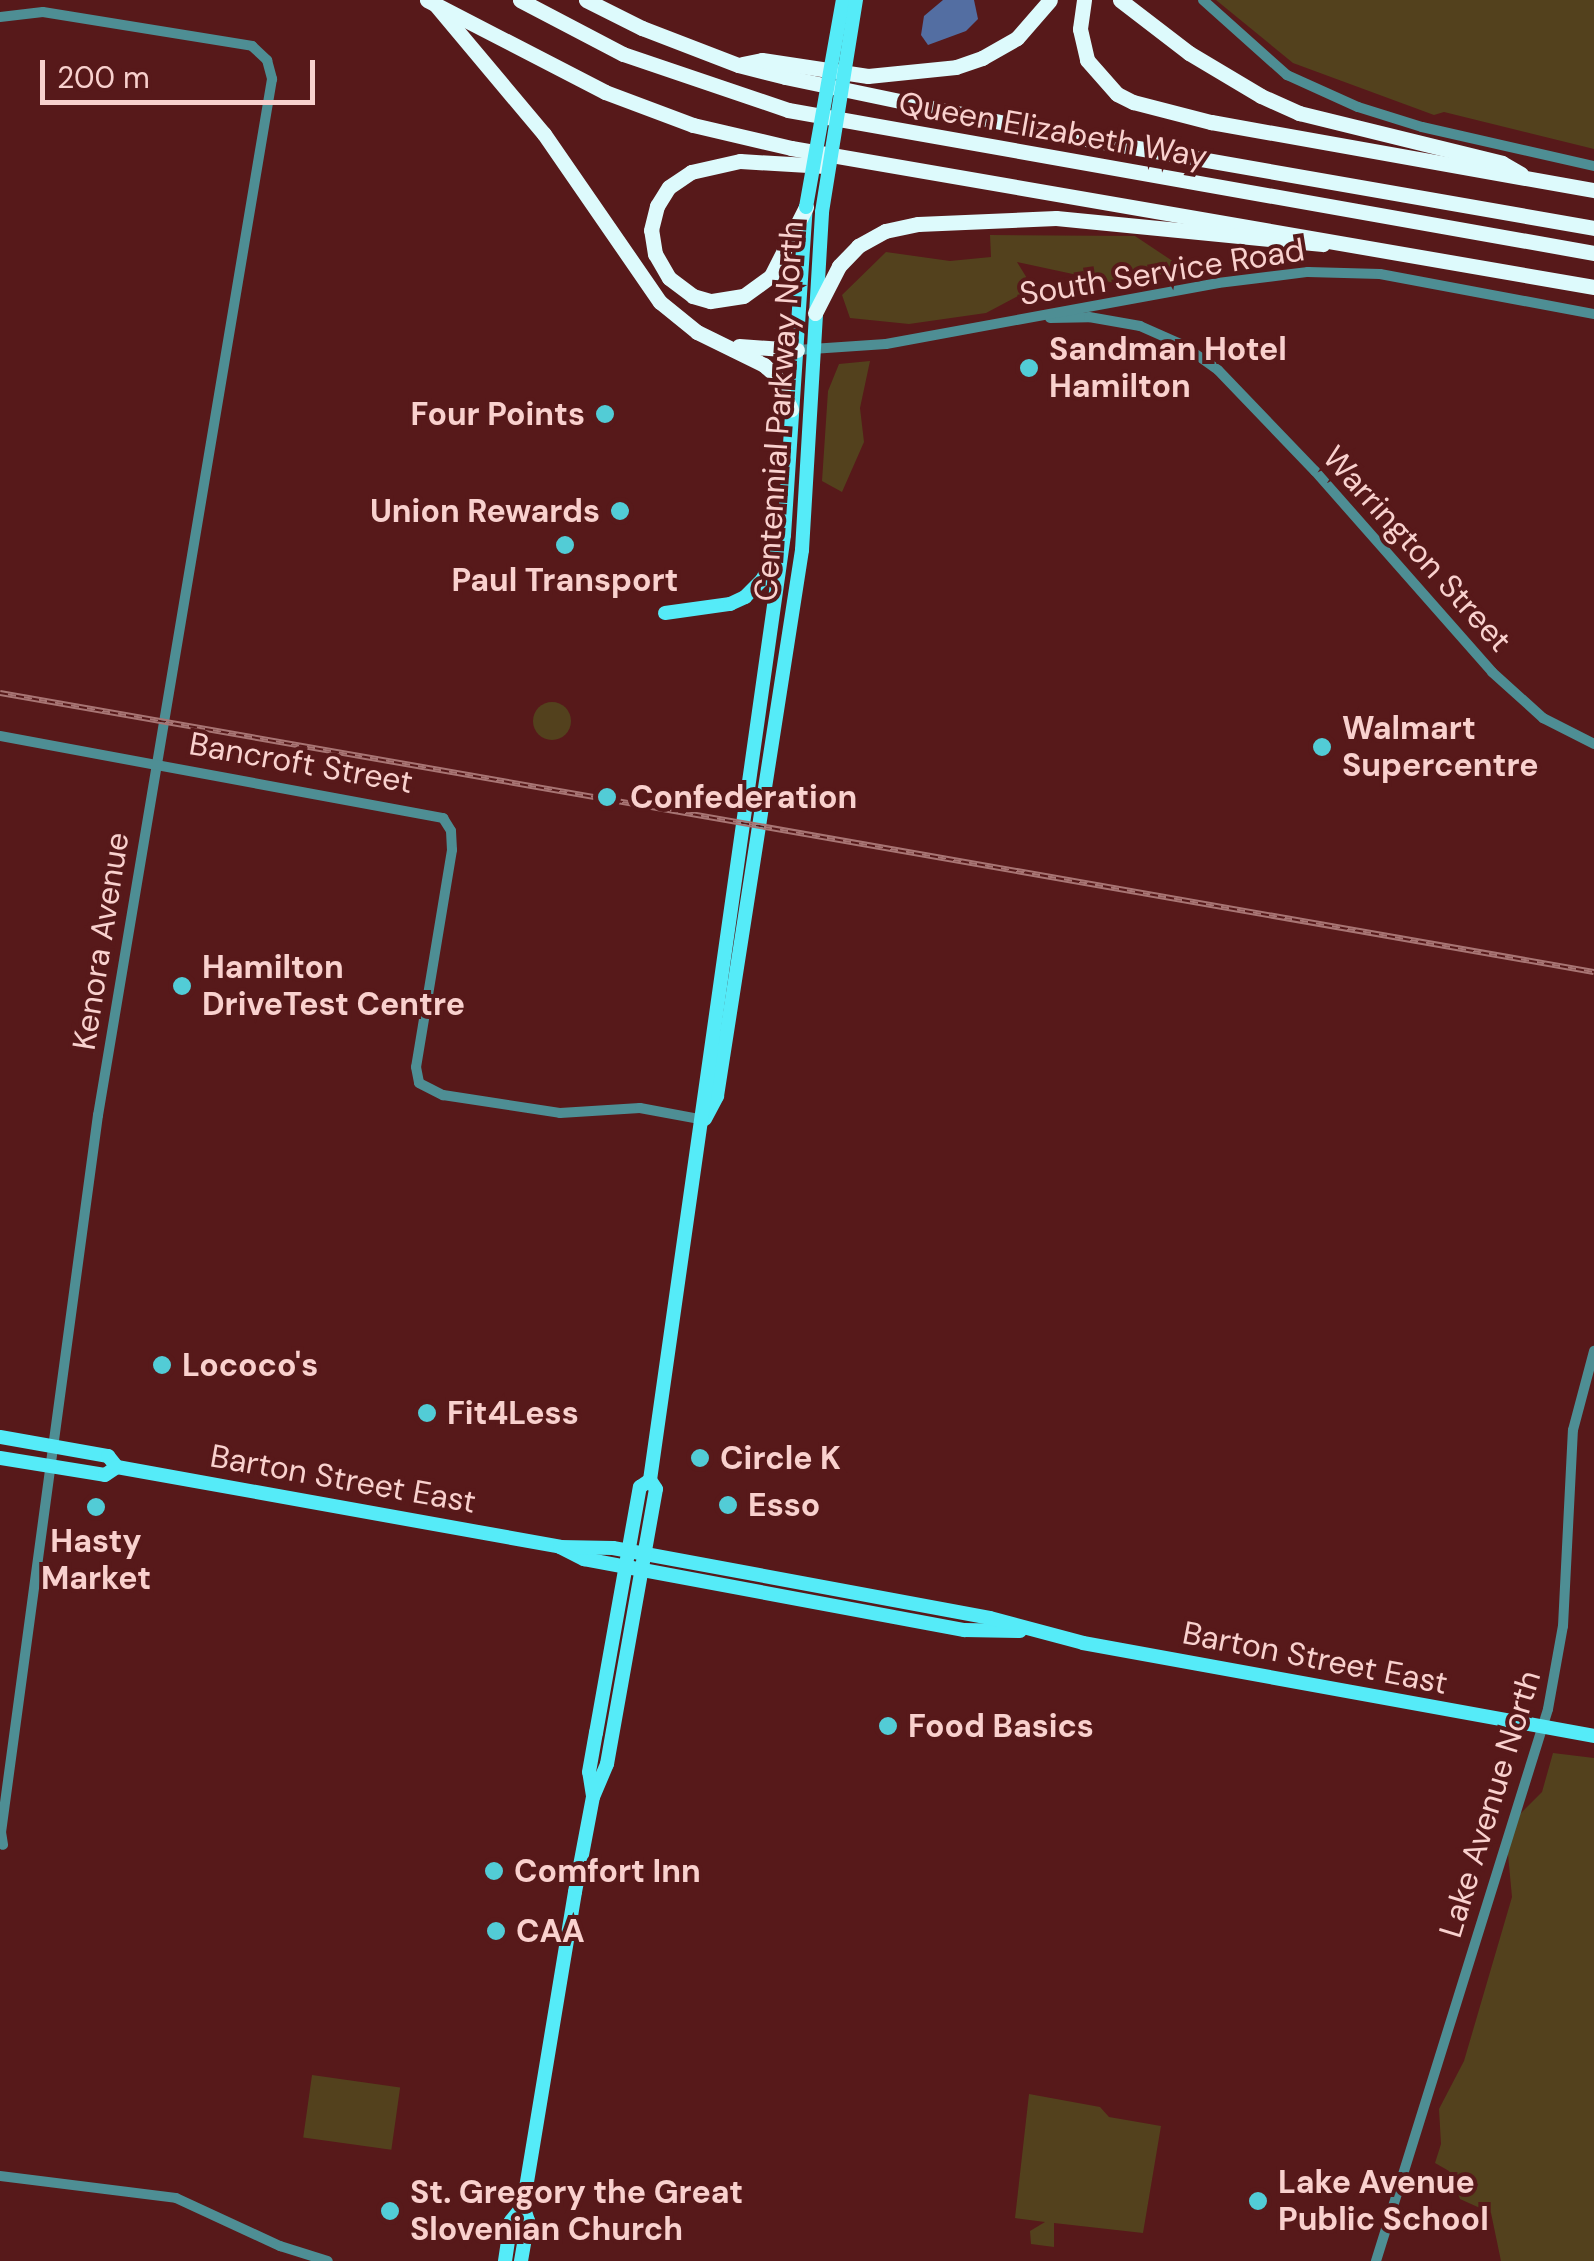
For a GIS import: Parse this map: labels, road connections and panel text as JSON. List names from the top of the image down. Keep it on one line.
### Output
{"streets":{"highway":["Queen Elizabeth Way"],"main road":["Centennial Parkway North","Barton Street East"],"street":["South Service Road","Warrington Street","Bancroft Street","Kenora Avenue","Lake Avenue North"]},"crossings":[["South Service Road","Centennial Parkway North"],["South Service Road","Warrington Street"],["Centennial Parkway North","Bancroft Street"],["Centennial Parkway North","Barton Street East"],["Bancroft Street","Kenora Avenue"],["Kenora Avenue","Barton Street East"],["Barton Street East","Lake Avenue North"]],"places":["Sandman Hotel Hamilton","Four Points","Union Rewards","Paul Transport","Walmart Supercentre","Confederation","Hamilton DriveTest Centre","Lococo's","Fit4Less","Circle K","Esso","Hasty Market","Food Basics","Comfort Inn","CAA","Lake Avenue Public School","St. Gregory the Great Slovenian Church"],"scale_bar":"200 m"}
